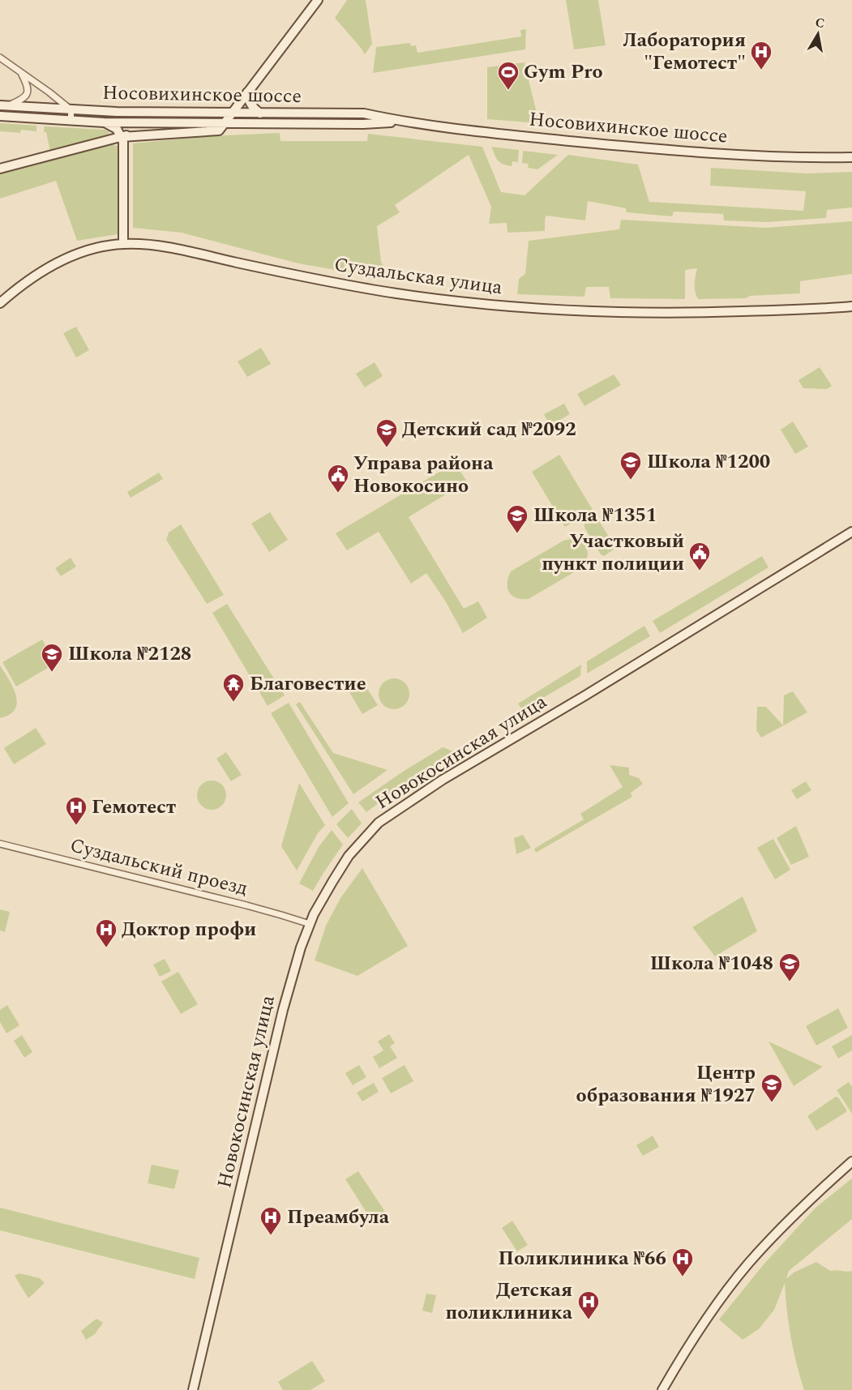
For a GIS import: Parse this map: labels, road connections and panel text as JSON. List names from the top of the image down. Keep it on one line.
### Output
{"streets":{"street":["Носовихинское шоссе","Суздальская улица","Новокосинская улица","Суздальский проезд"]},"crossings":[["Новокосинская улица","Суздальский проезд"]],"places":{"hospital":["Лаборатория \"Гемотест\"","Гемотест","Доктор профи","Преамбула","Поликлиника №66","Детская поликлиника"],"sports":["Gym Pro"],"school or university":["Детский сад №2092","Школа №1200","Школа №1351","Школа №2128","Школа №1048","Центр образования №1927"],"public building":["Управа района Новокосино","Участковый пункт полиции"],"temple":["Благовестие"]},"north":"top"}
